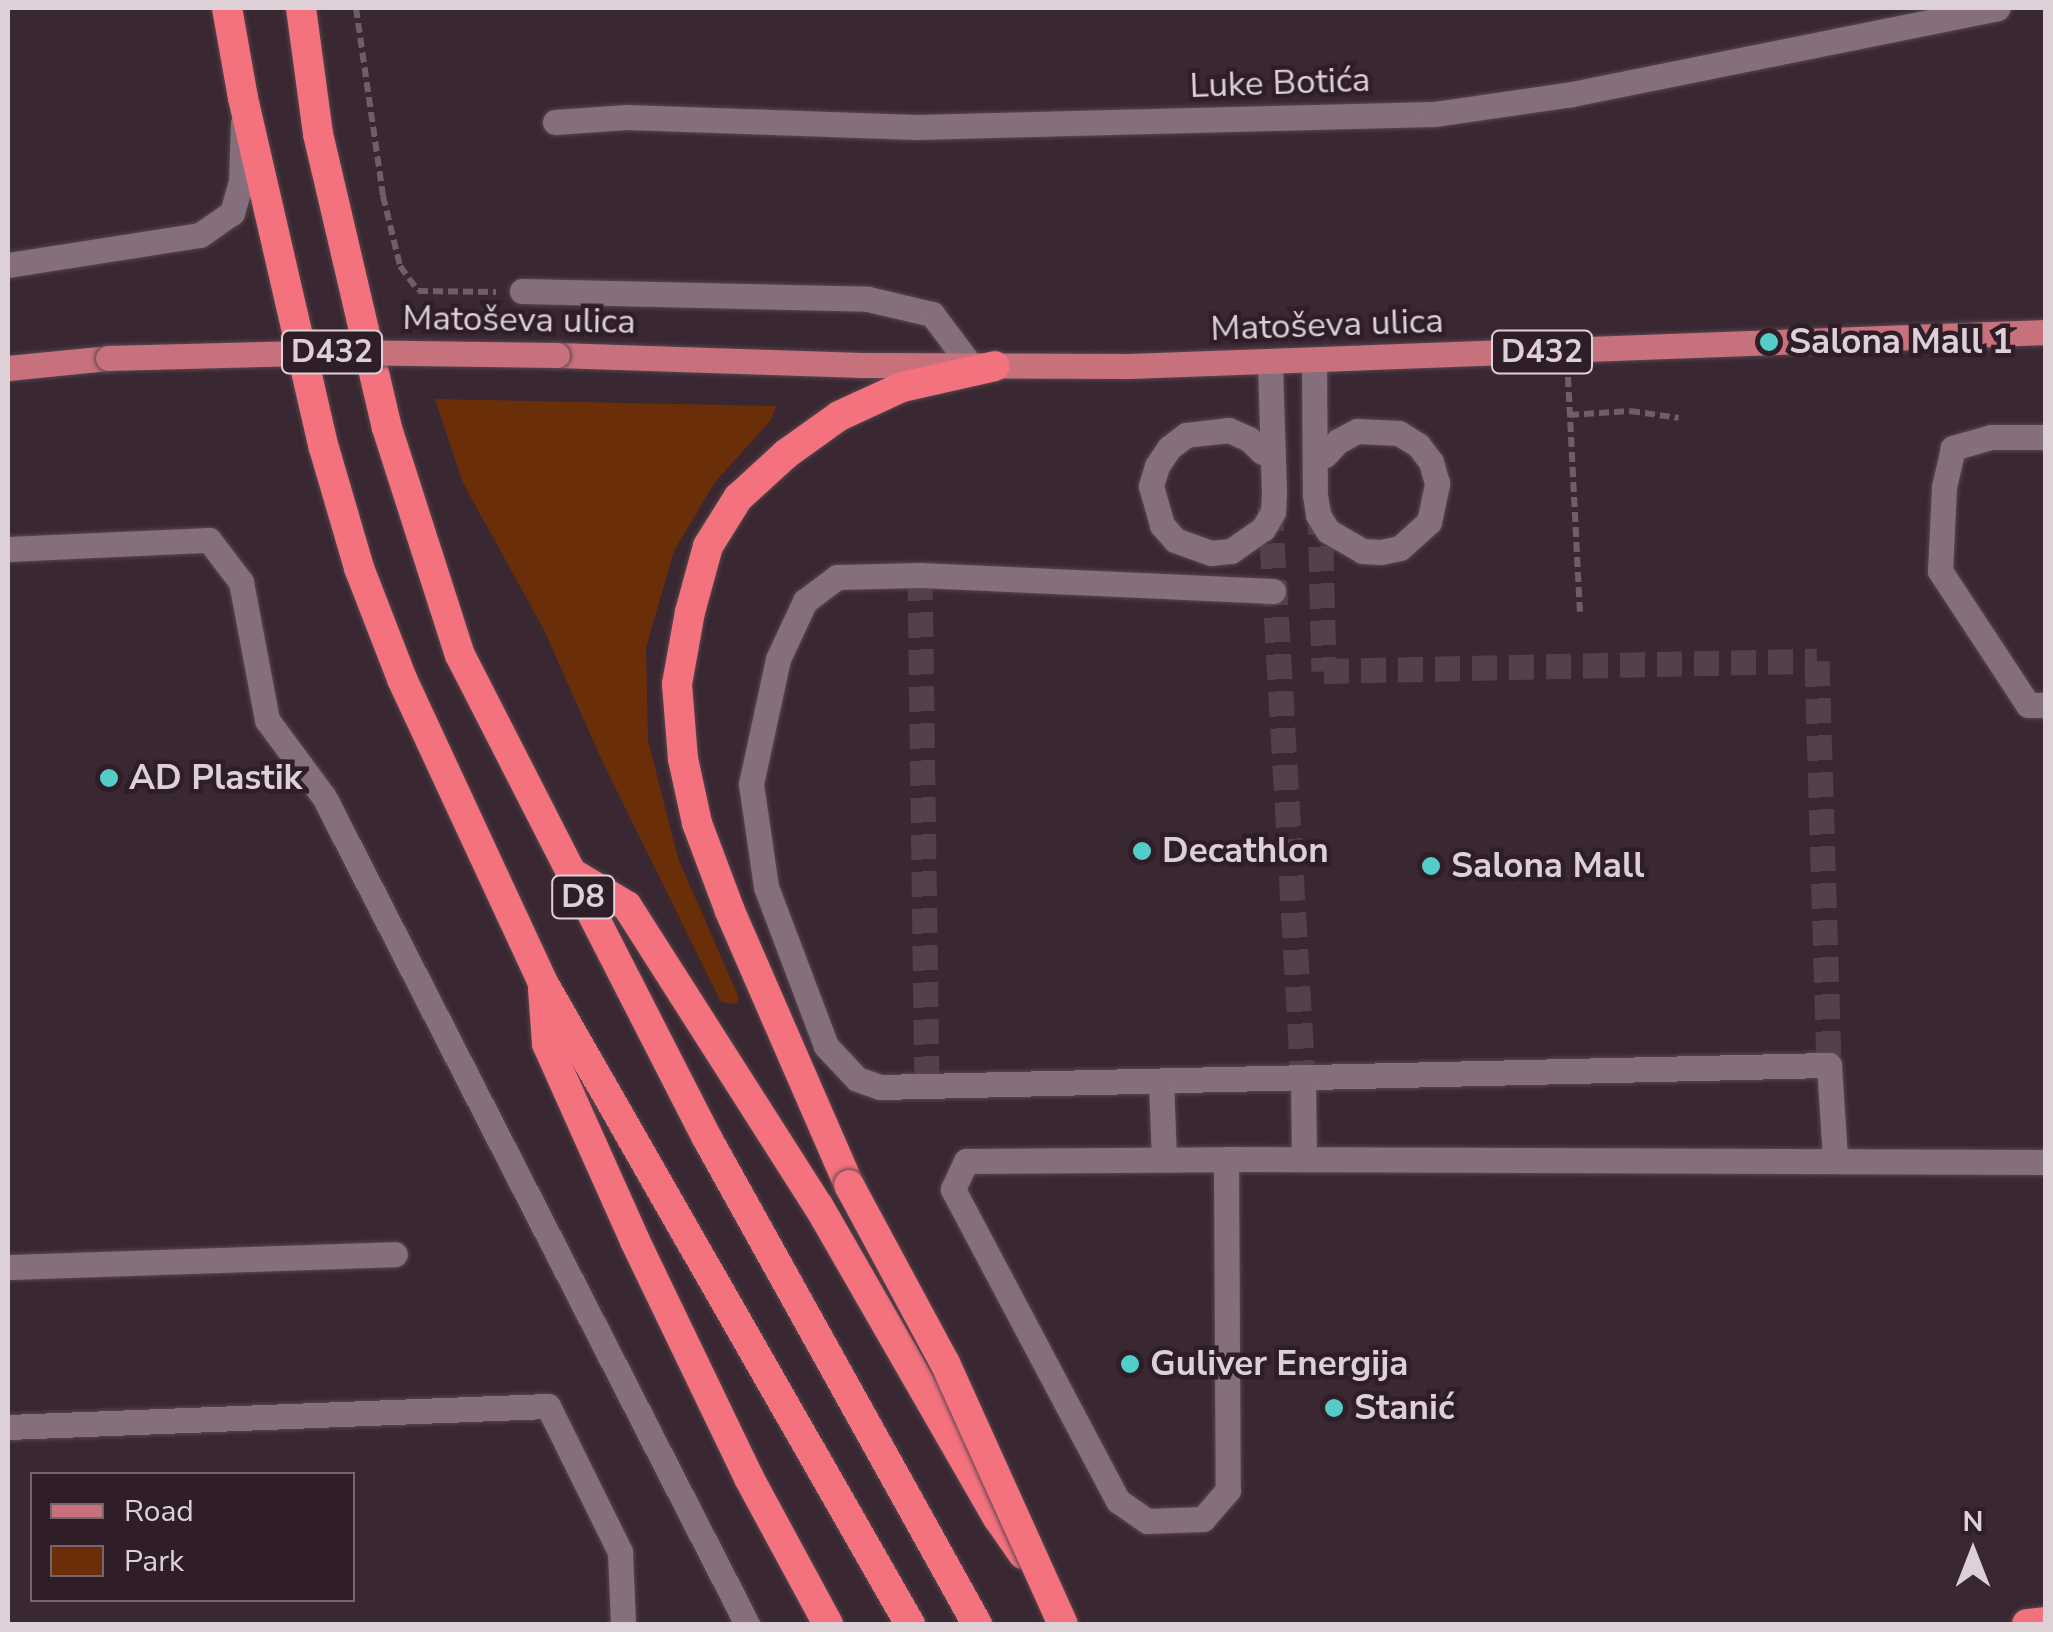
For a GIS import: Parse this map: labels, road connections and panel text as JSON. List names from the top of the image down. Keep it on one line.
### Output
{"streets":{"highway":["D8"],"main road":["Matoševa ulica","D432"],"street":["Luke Botića"]},"places":["Salona Mall 1","AD Plastik","Decathlon","Salona Mall","Guliver Energija","Stanić"],"legend":["Road","Park"],"north":"top"}
